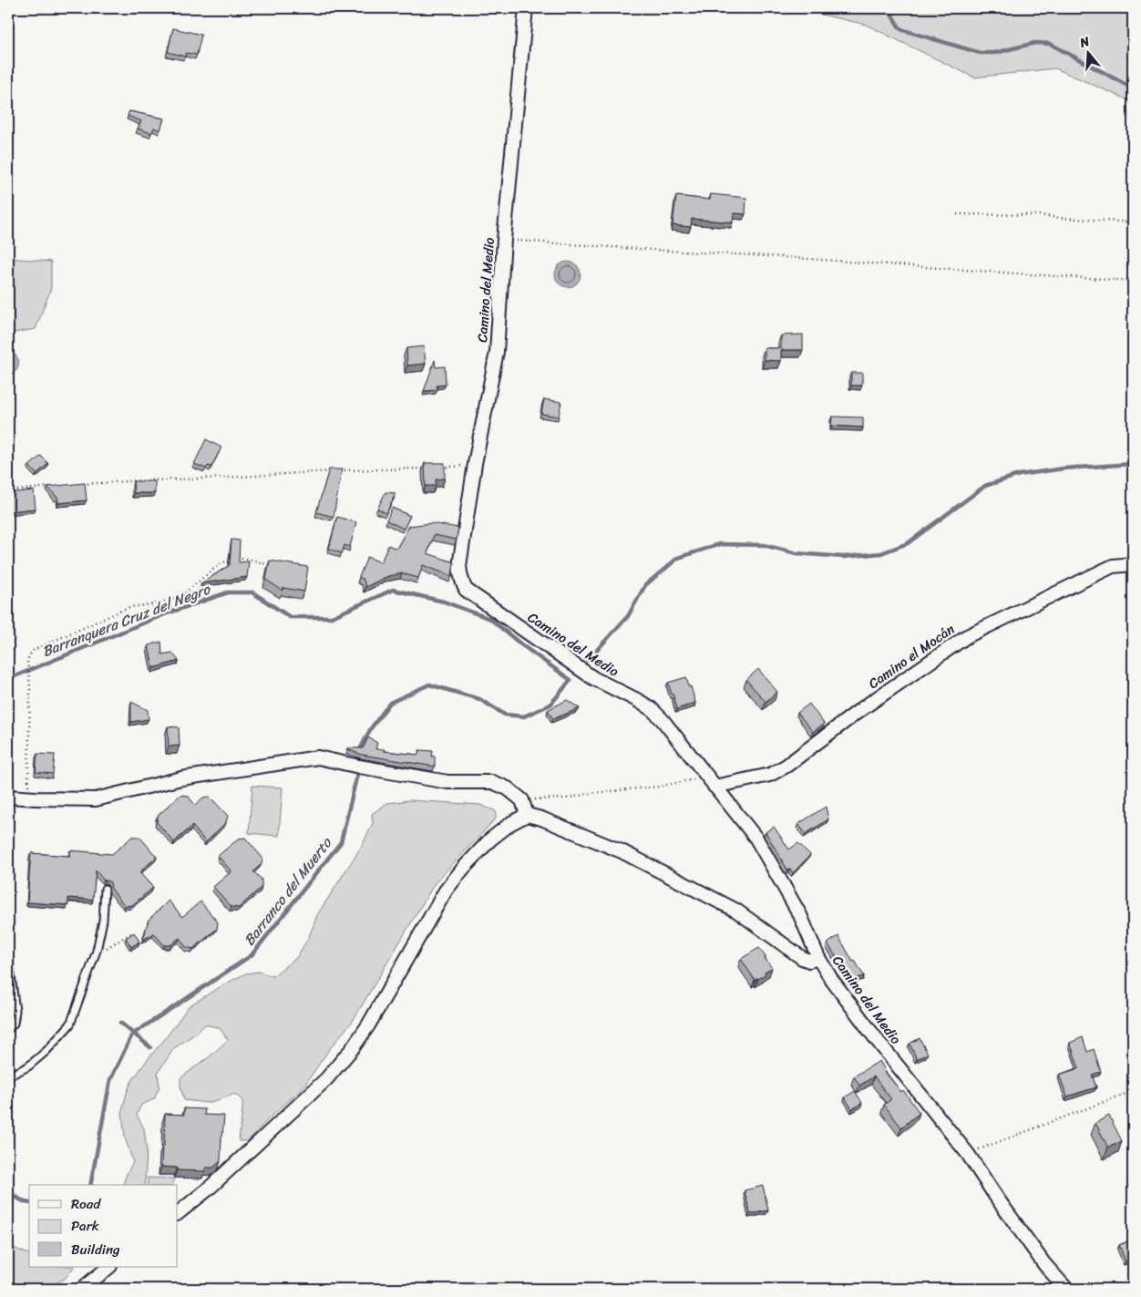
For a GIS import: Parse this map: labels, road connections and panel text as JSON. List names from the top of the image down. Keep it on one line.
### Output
{"streets":{"street":["Camino del Medio","Camino el Mocán"]},"crossings":[["Camino del Medio","Camino el Mocán"]],"water":["Barranquera Cruz del Negro","Barranco del Muerto"],"legend":["Road","Park","Building"],"north":"top"}
